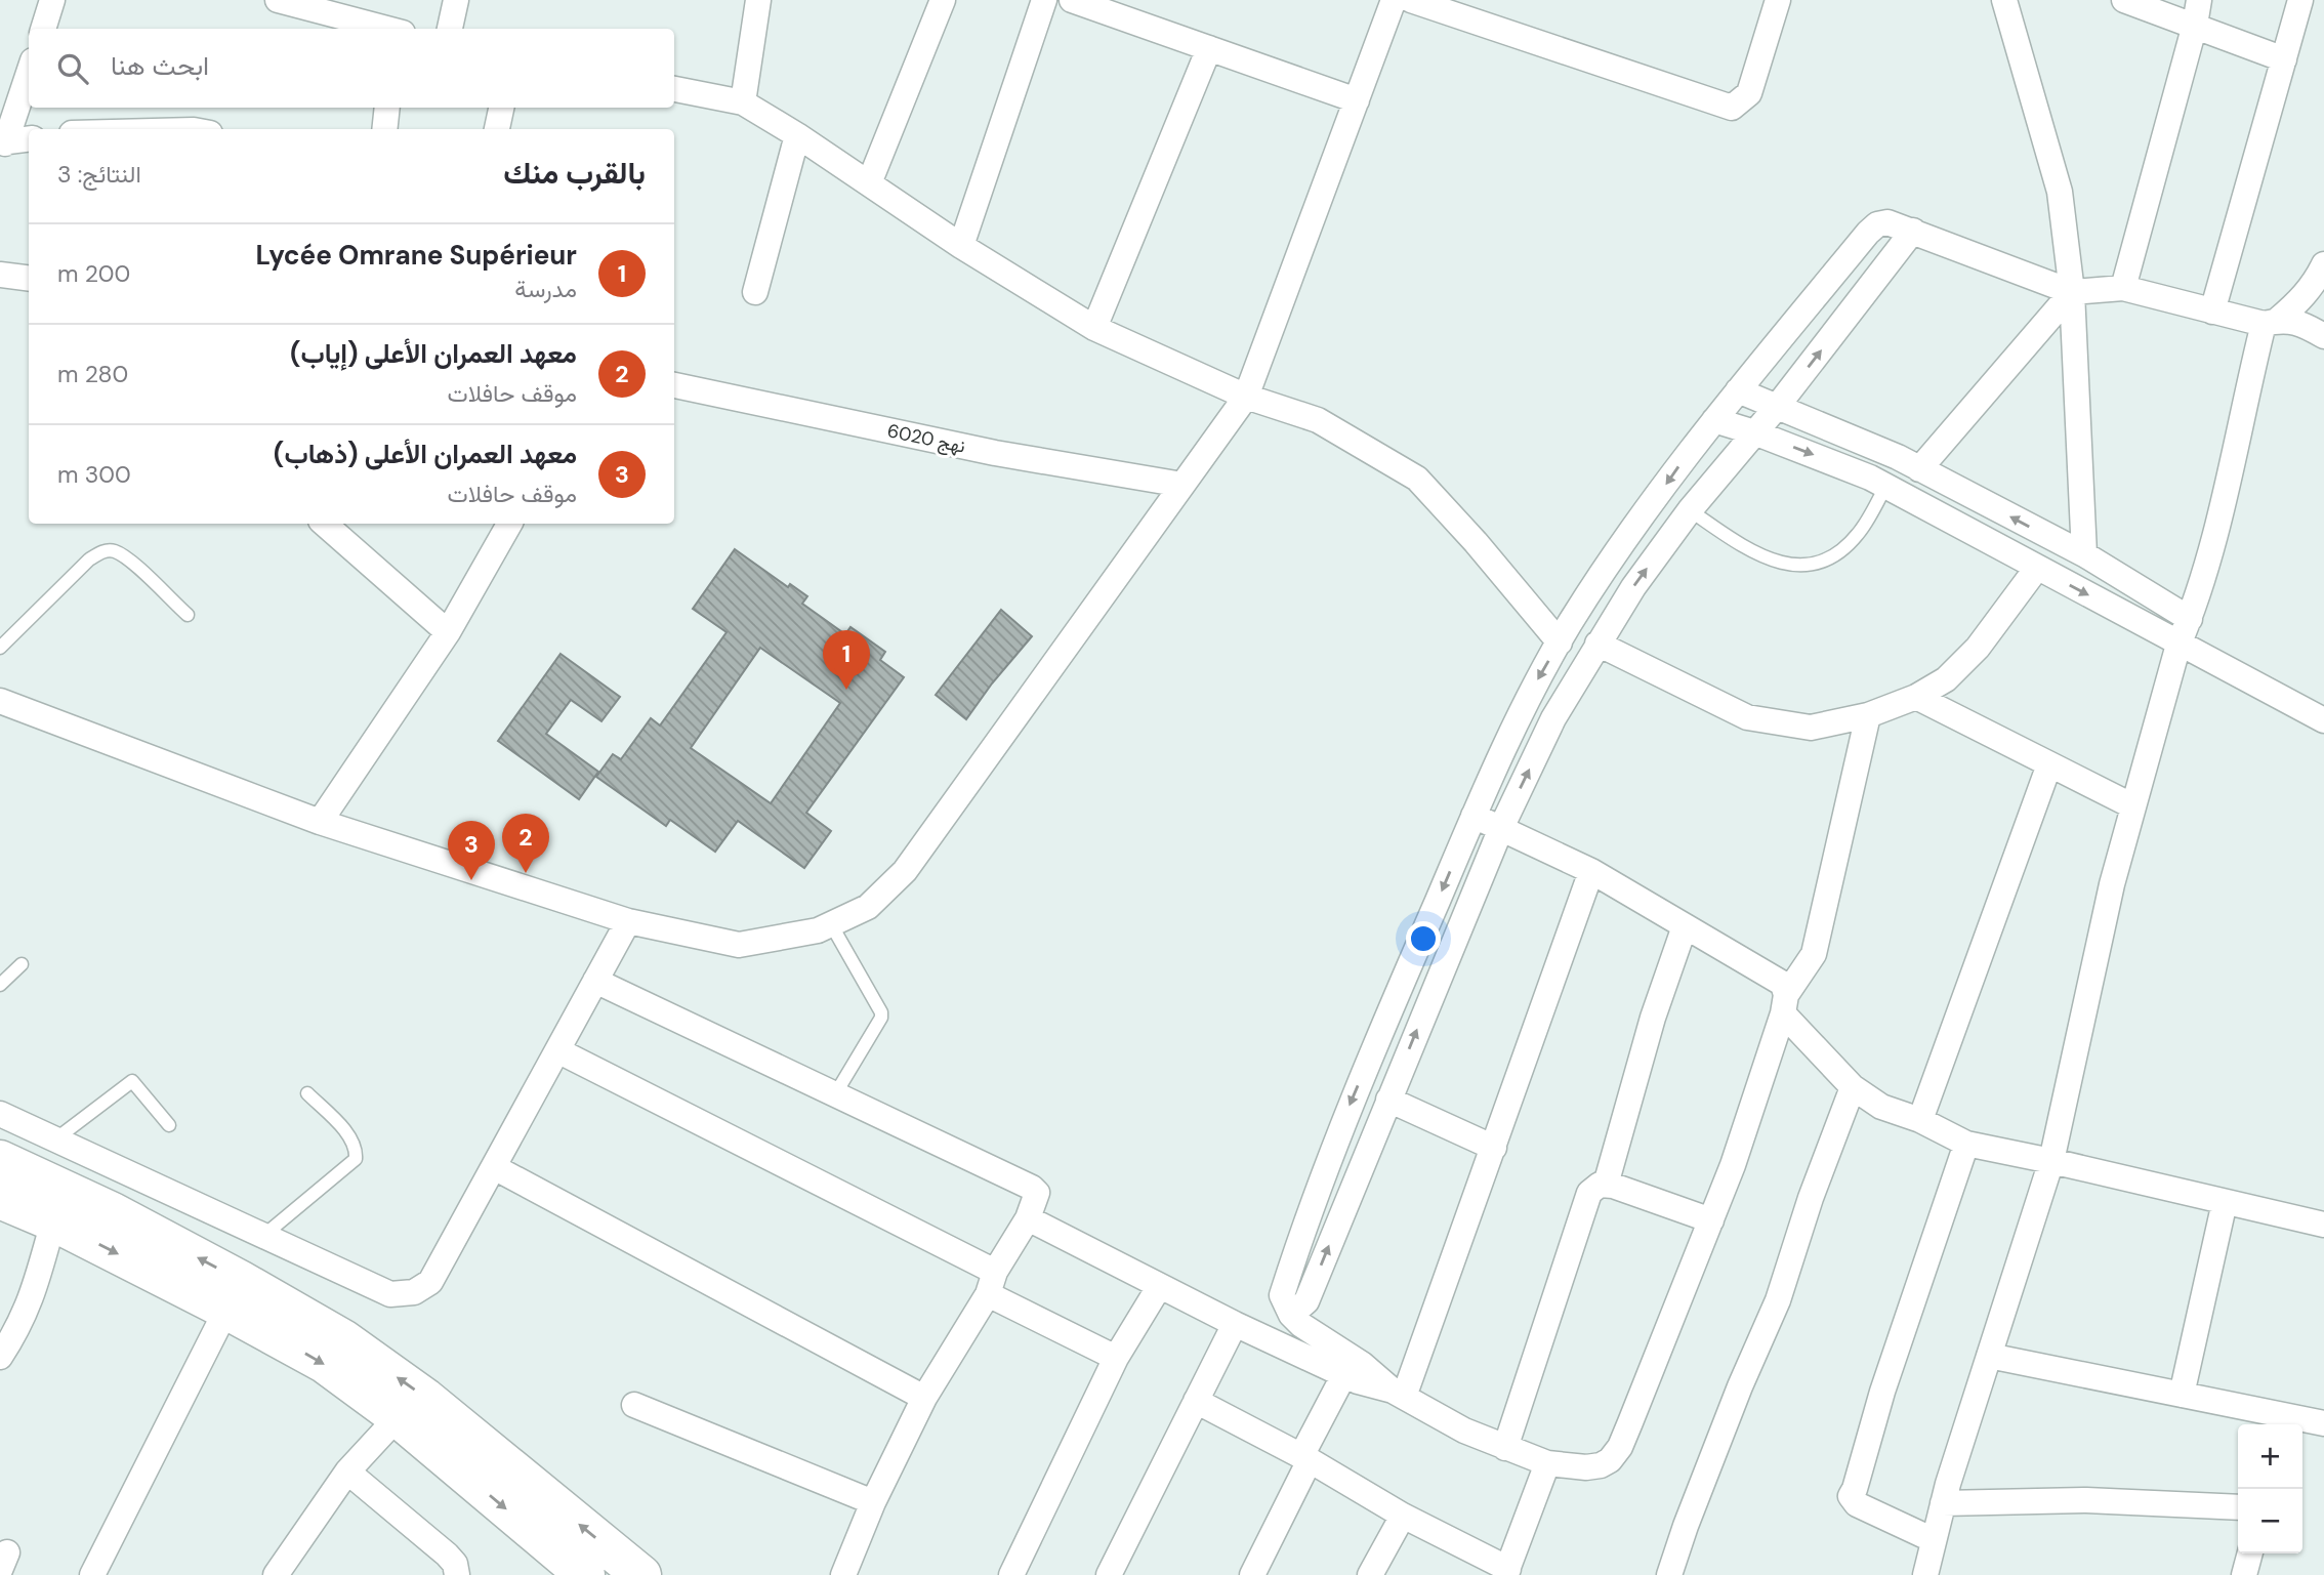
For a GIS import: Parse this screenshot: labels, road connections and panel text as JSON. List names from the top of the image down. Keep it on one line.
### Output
{"streets":{"street":["نهج 6020"]},"page":{"search":"ابحث هنا","heading":["بالقرب منك","النتائج: 3"],"list":[{"mark":"1","name":"Lycée Omrane Supérieur","note":"مدرسة","value":"200 m"},{"mark":"2","name":"معهد العمران الأعلى (إياب)","note":"موقف حافلات","value":"280 m"},{"mark":"3","name":"معهد العمران الأعلى (ذهاب)","note":"موقف حافلات","value":"300 m"}],"pins":["1","2","3"],"map_buttons":["+","−"]}}
